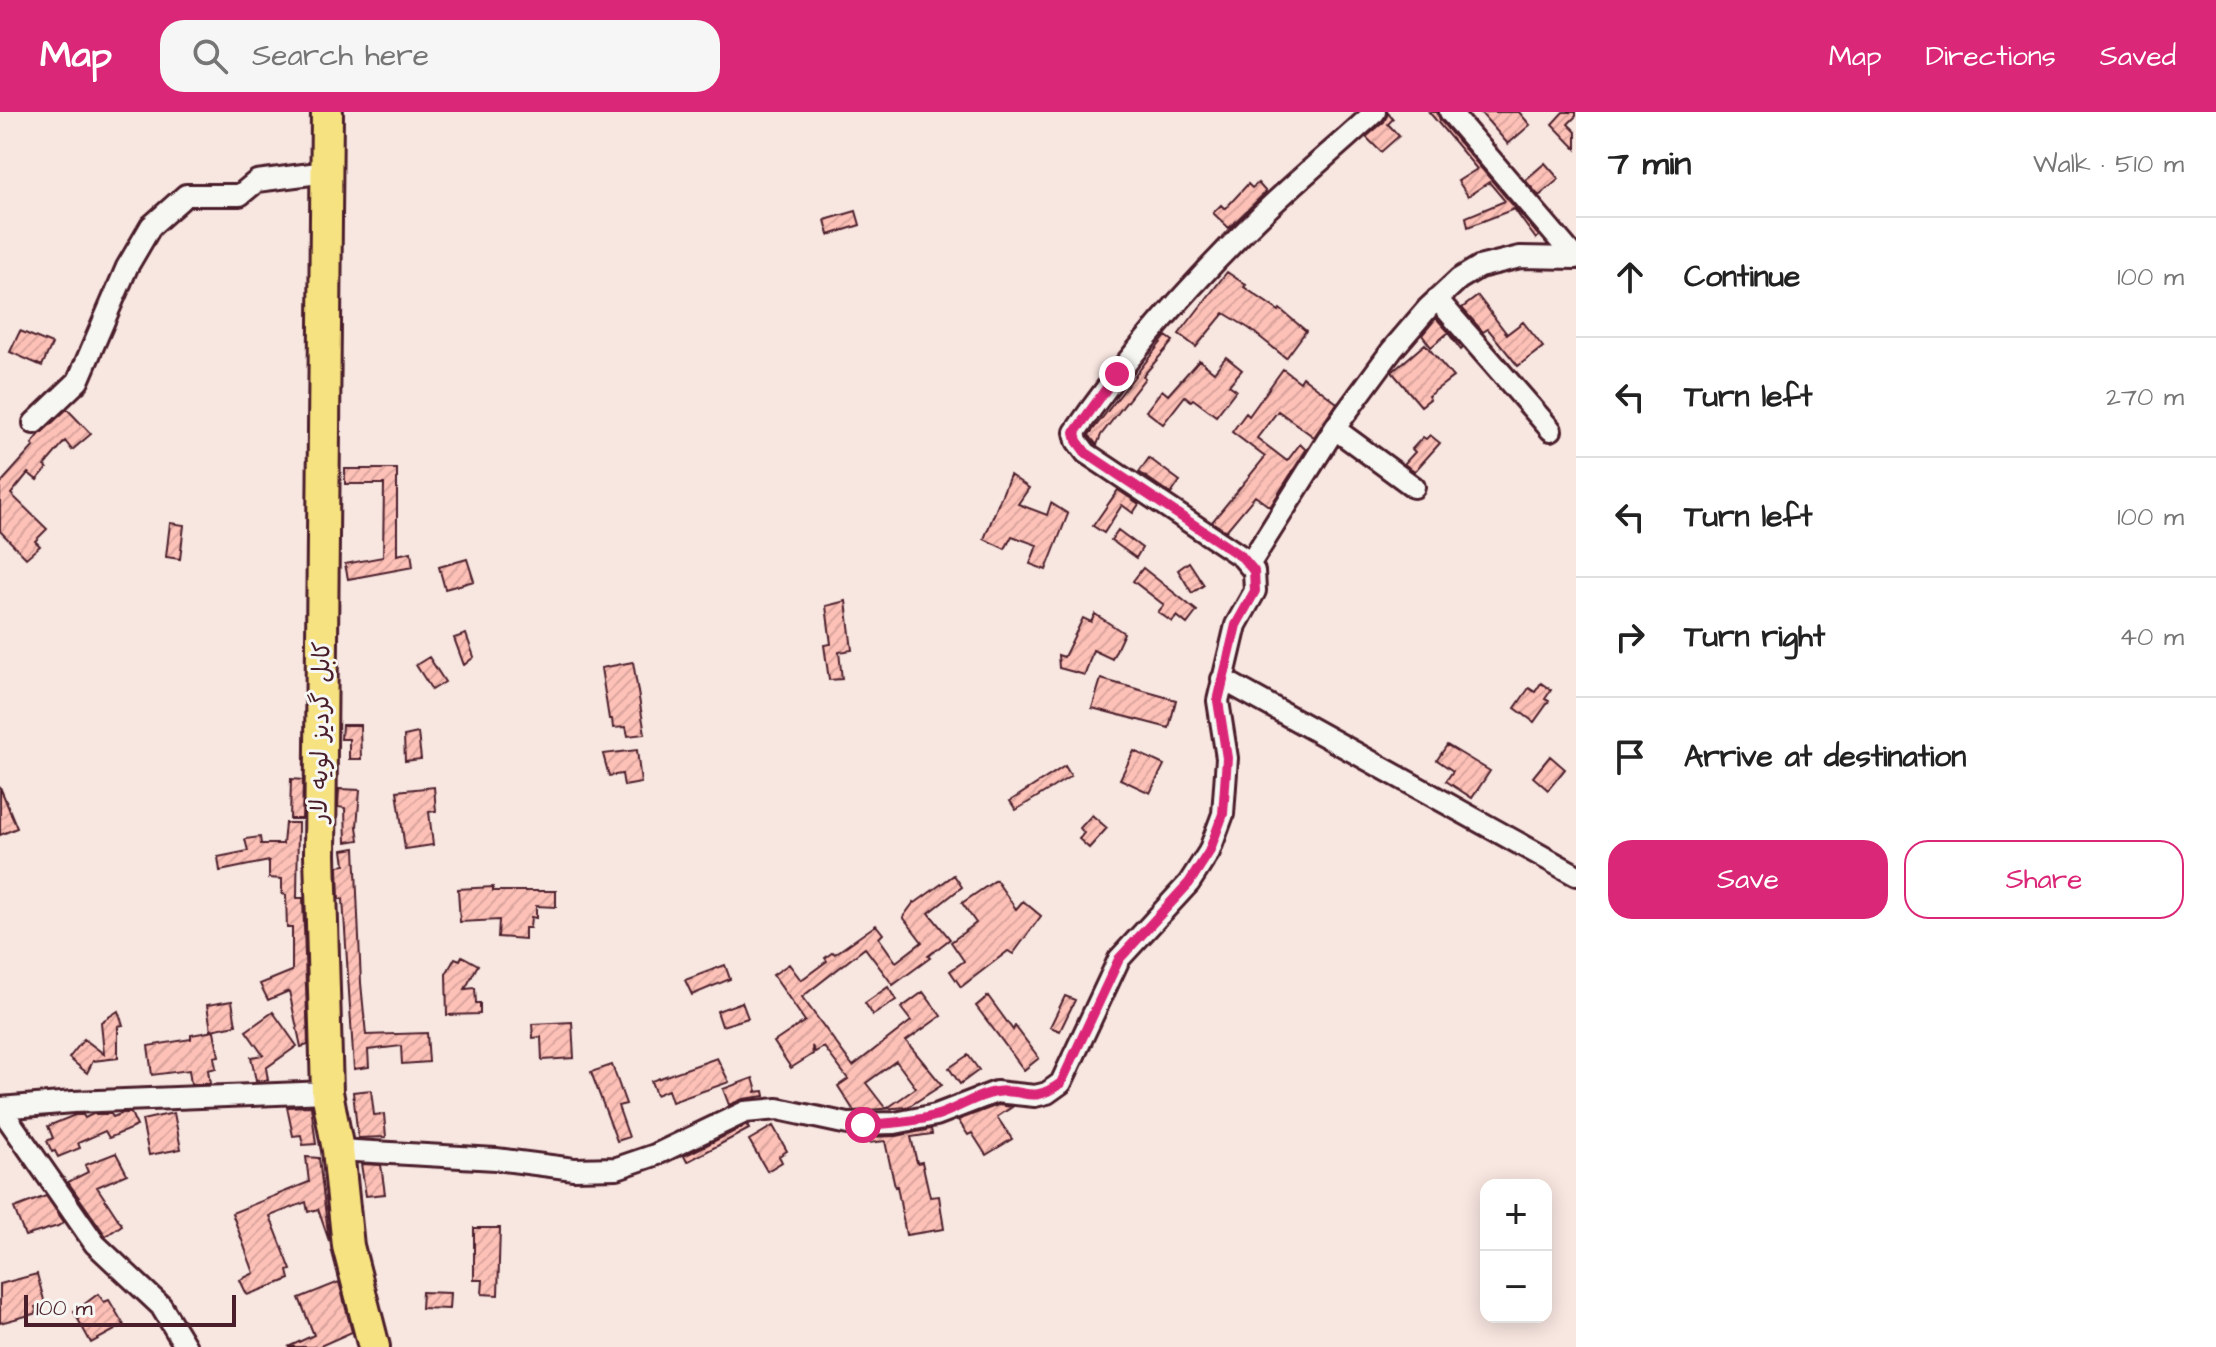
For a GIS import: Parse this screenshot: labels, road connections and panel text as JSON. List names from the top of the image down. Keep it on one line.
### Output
{"streets":{"highway":["کابل گردیز لویه لار"]},"scale_bar":"100 m","page":{"header":"Map","search":"Search here","nav":["Map","Directions","Saved"],"heading":["7 min","Walk · 510 m"],"list":[["Continue","100 m"],["Turn left","270 m"],["Turn left","100 m"],["Turn right","40 m"],"Arrive at destination"],"buttons":["Save","Share"],"map_buttons":["+","−"],"scale":"100 m"}}
